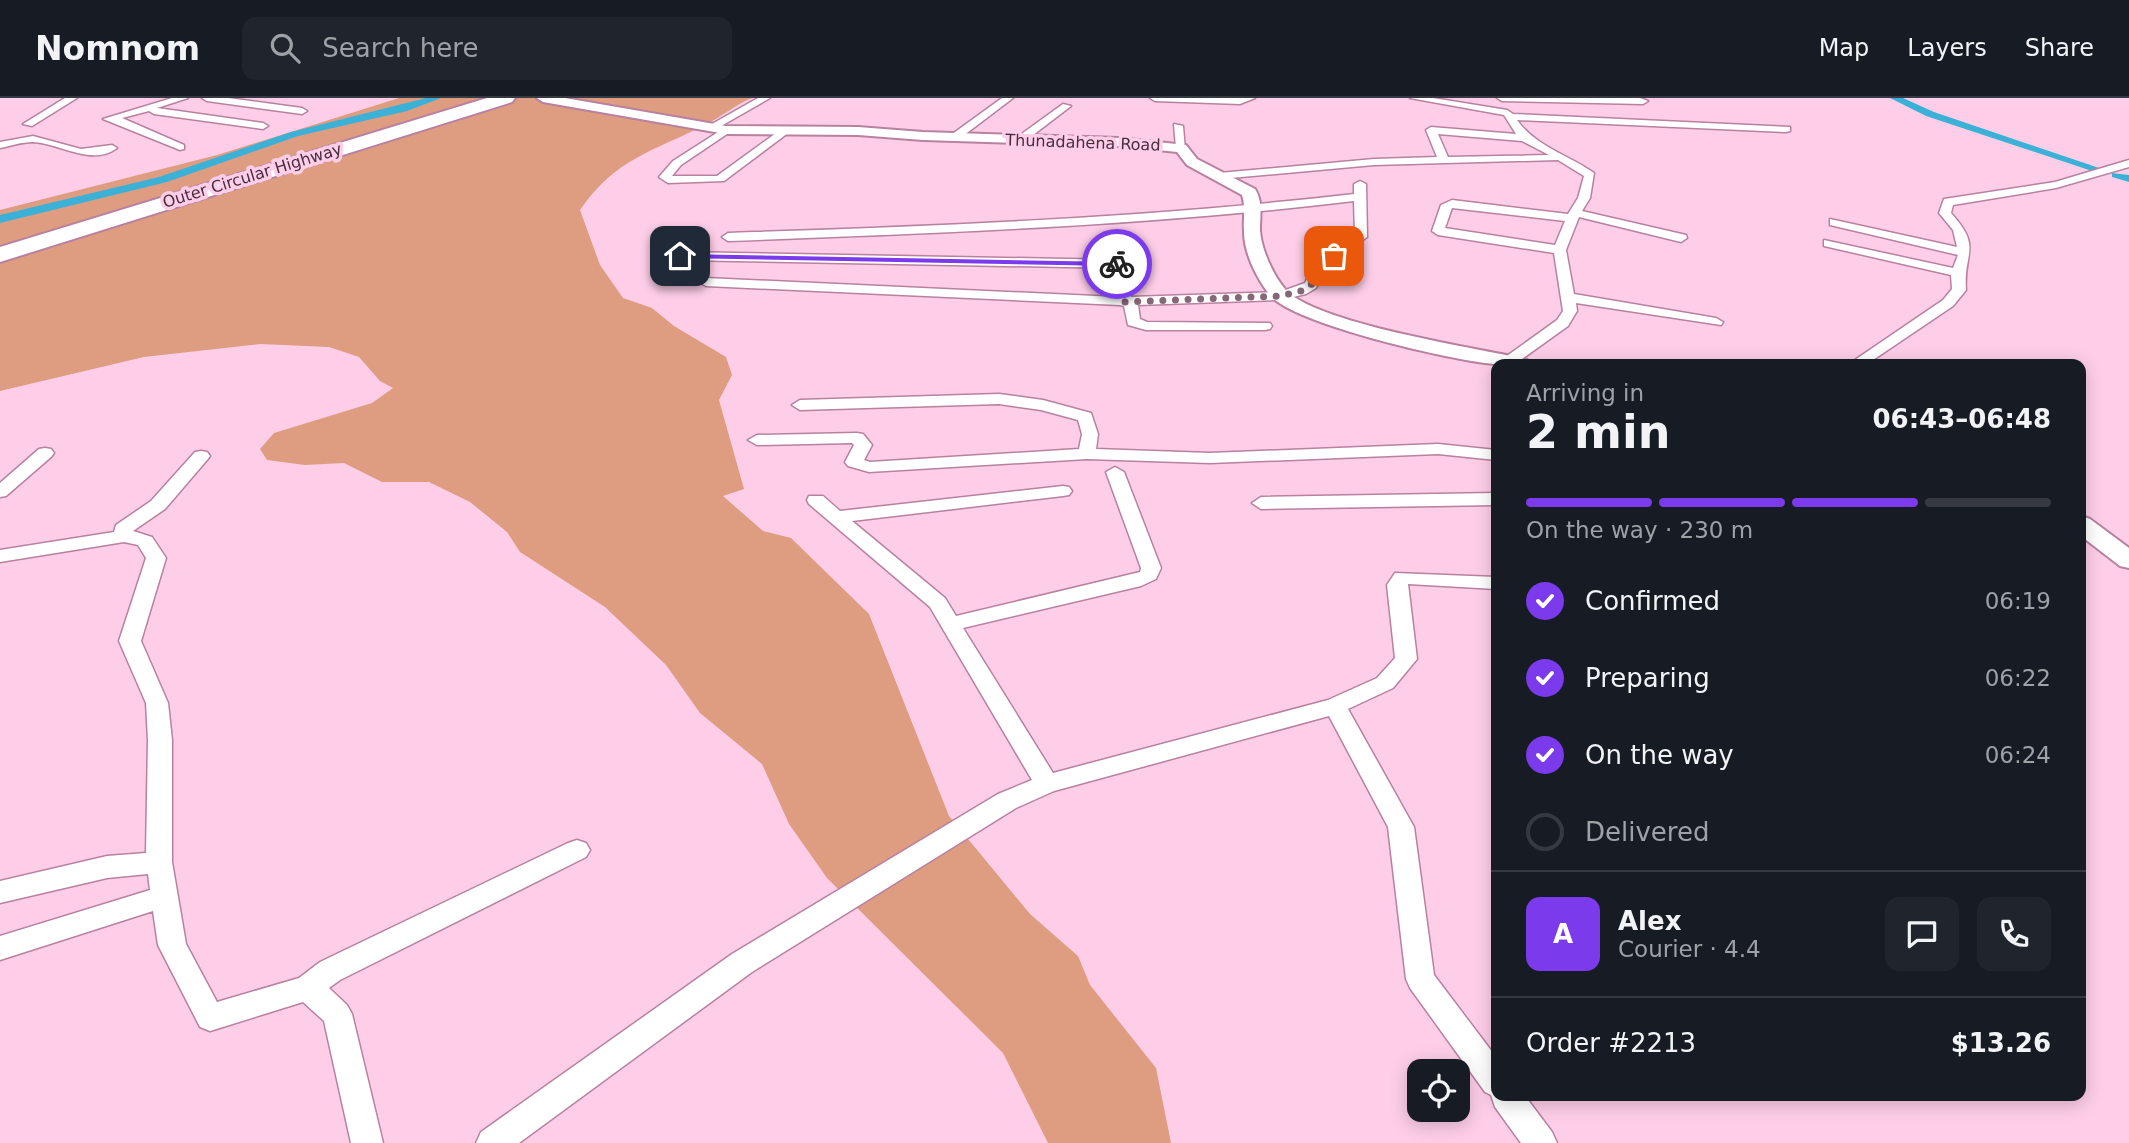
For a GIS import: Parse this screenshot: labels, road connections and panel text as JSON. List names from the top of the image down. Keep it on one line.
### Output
{"streets":{"highway":["Outer Circular Highway"],"street":["Thunadahena Road"]},"page":{"header":"Nomnom","search":"Search here","nav":["Map","Layers","Share"],"heading":["2 min","Arriving in","06:43–06:48"],"panel":["Alex","Courier · 4.4","Order #2213","$13.26"],"bar":"On the way · 230 m","list":[["Confirmed","06:19"],["Preparing","06:22"],["On the way","06:24"],"Delivered"],"round":"A"}}
